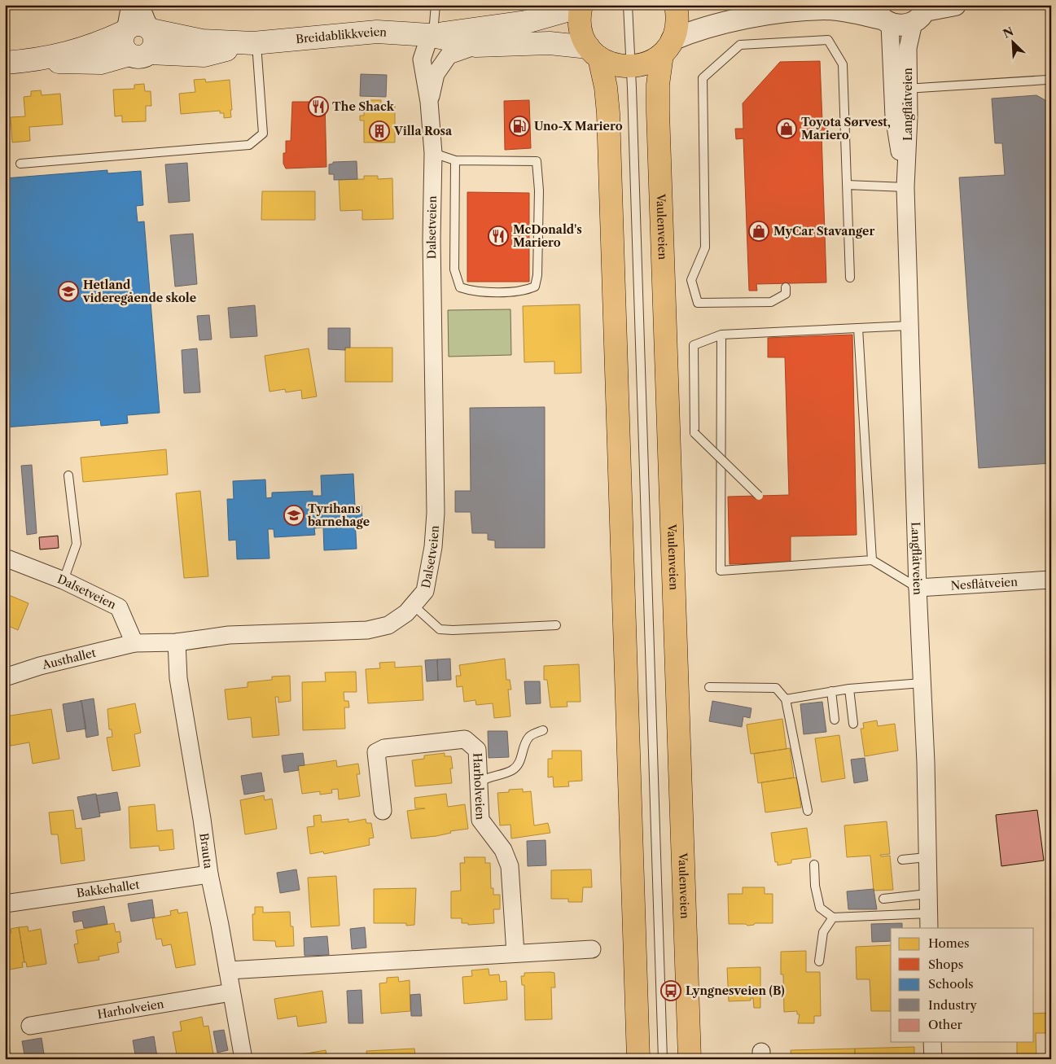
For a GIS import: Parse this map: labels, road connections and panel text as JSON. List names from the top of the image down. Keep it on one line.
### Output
{"streets":{"main road":["Breidablikkveien","Vaulenveien"],"street":["Langflåtveien","Dalsetveien","Nesflåtveien","Austhallet","Harholveien","Brauta","Bakkehallet"]},"crossings":[["Breidablikkveien","Dalsetveien"],["Langflåtveien","Nesflåtveien"],["Dalsetveien","Austhallet"],["Dalsetveien","Brauta"],["Harholveien","Brauta"],["Brauta","Bakkehallet"]],"places":{"restaurant":["The Shack","McDonald's Mariero"],"fuel station":["Uno-X Mariero"],"shop":["Toyota Sørvest, Mariero","MyCar Stavanger"],"building":["Villa Rosa"],"school or university":["Hetland videregående skole","Tyrihans barnehage"],"bus stop":["Lyngnesveien (B)"]},"legend":["Homes","Shops","Schools","Industry","Other"],"north":"top left"}
